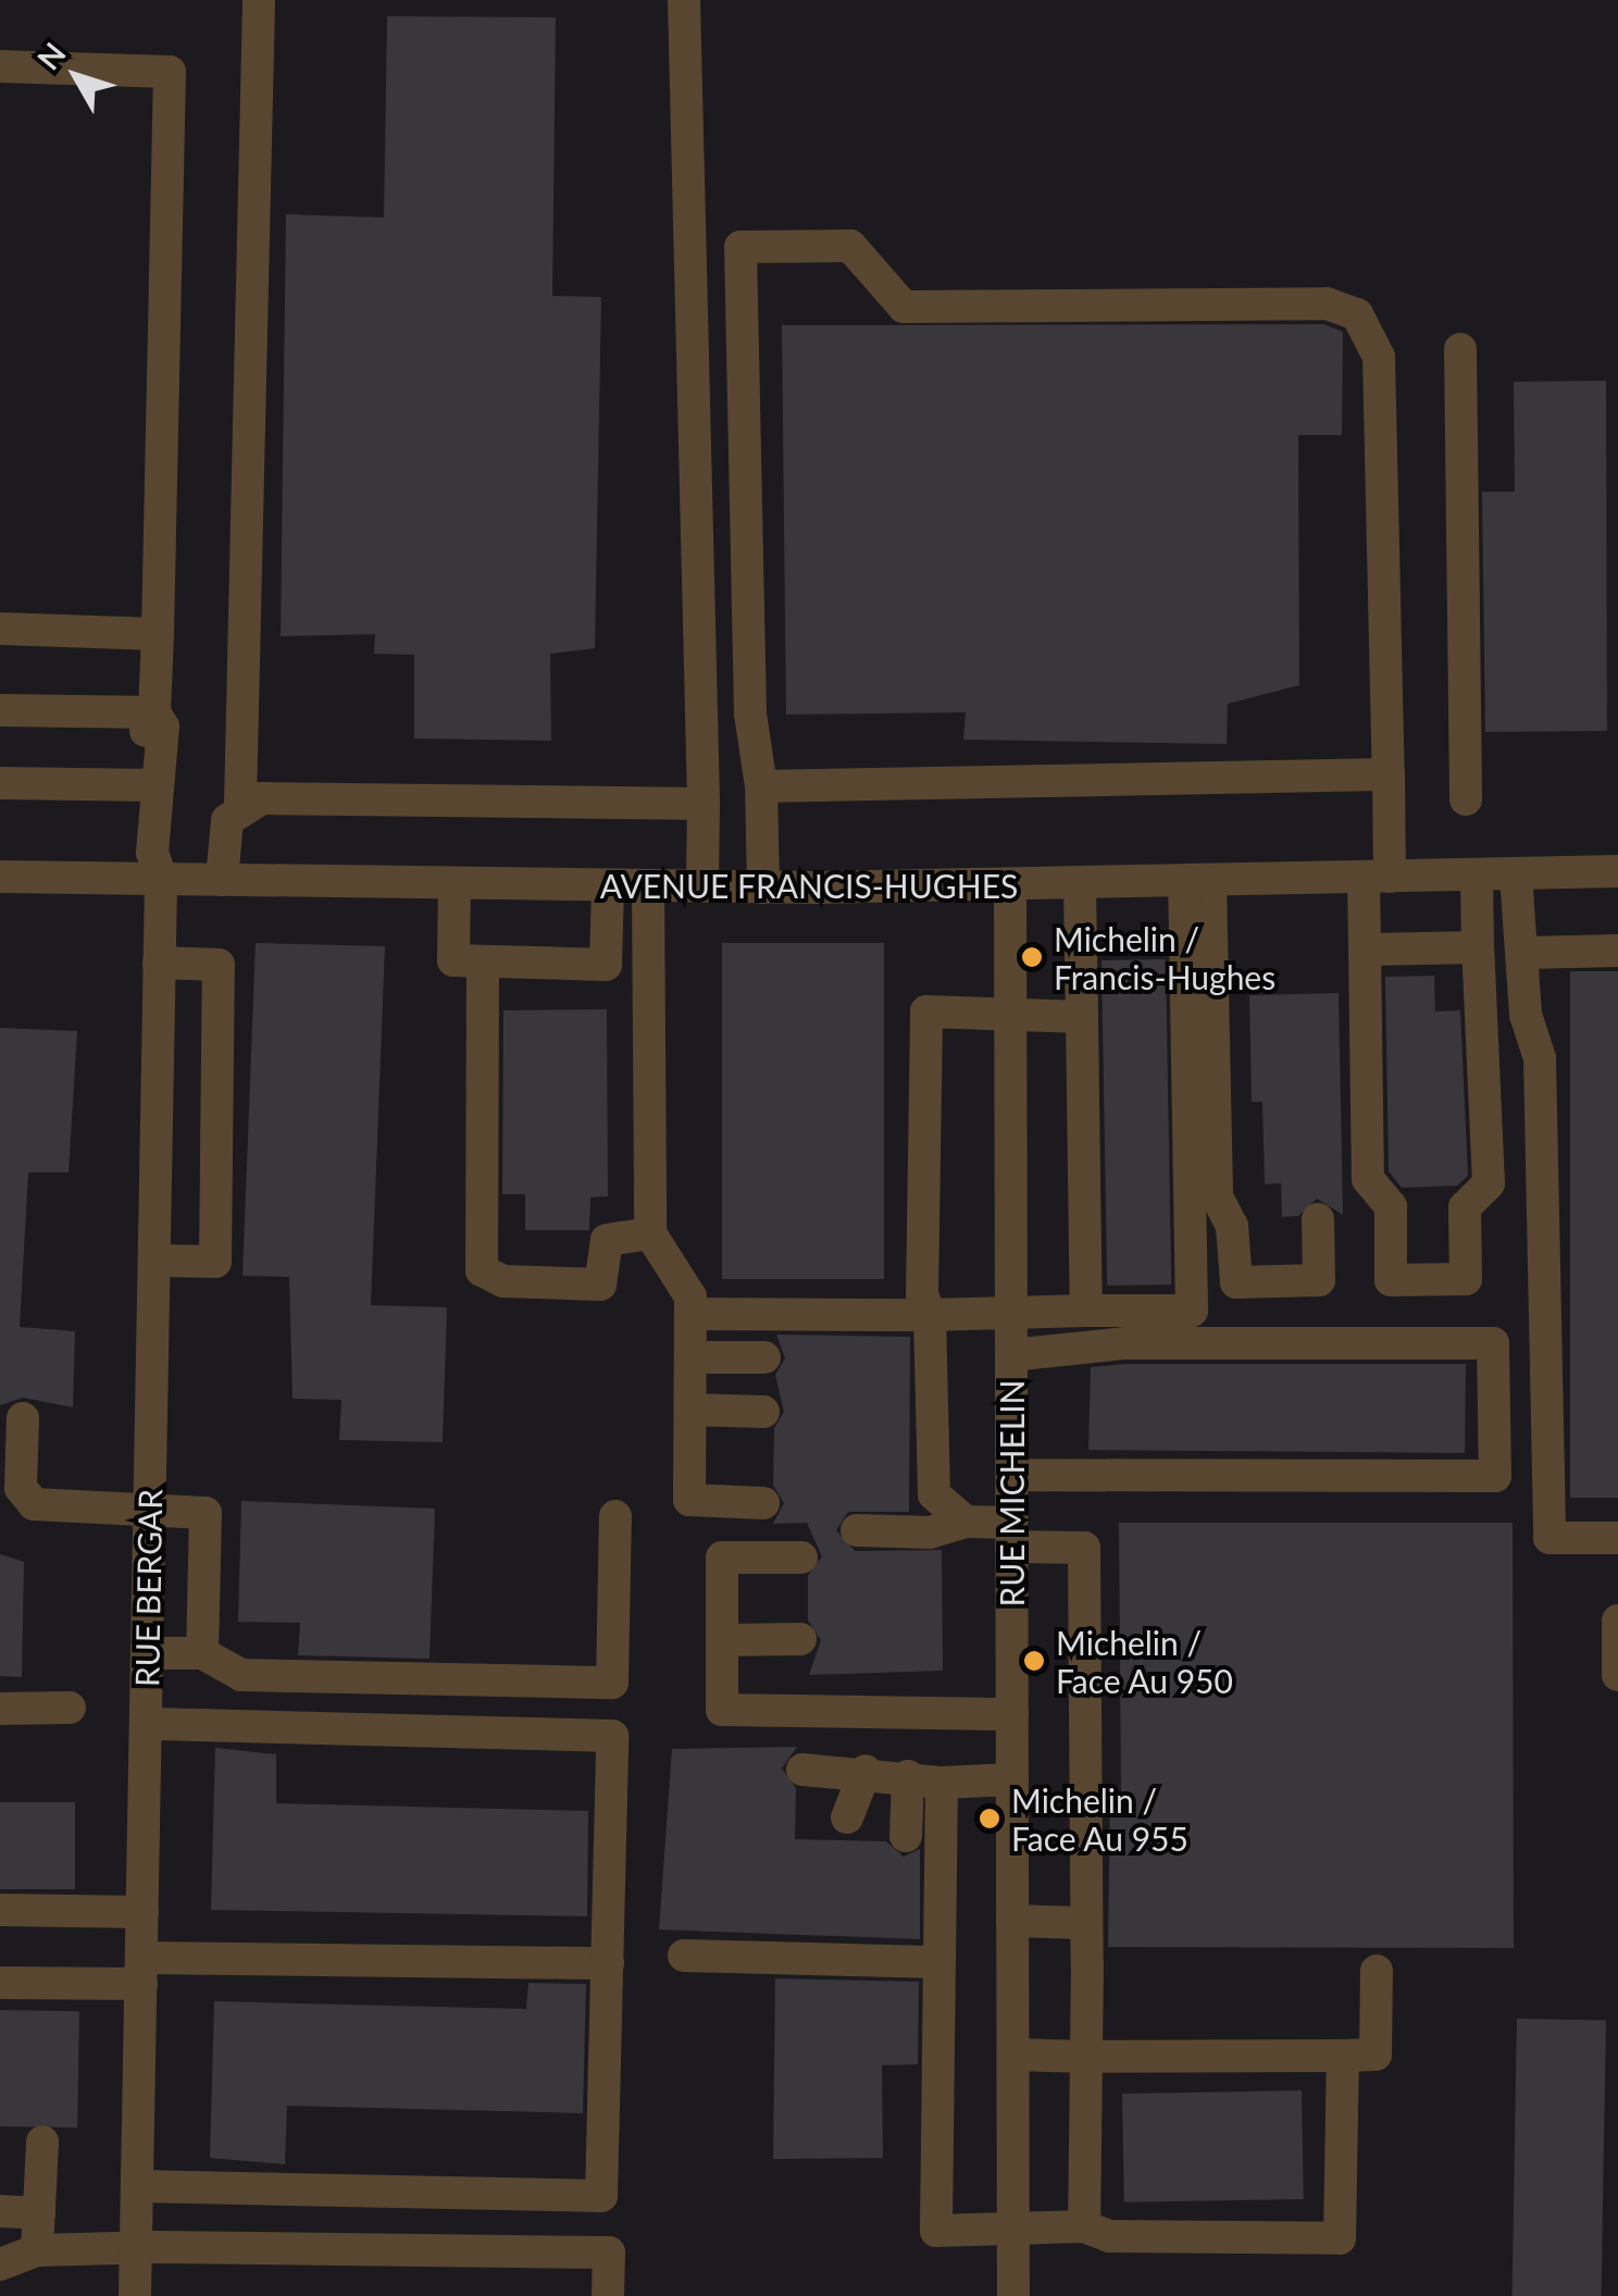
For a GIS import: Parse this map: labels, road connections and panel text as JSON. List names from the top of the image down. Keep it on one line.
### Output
{"streets":{"street":["AVENUE FRANCIS-HUGHES","RUE MICHELIN","RUE BERGAR"]},"crossings":[["AVENUE FRANCIS-HUGHES","RUE MICHELIN"],["AVENUE FRANCIS-HUGHES","RUE BERGAR"]],"places":["Michelin / Francis-Hughes","Michelin / Face Au 950","Michelin / Face Au 955"],"north":"top left"}
